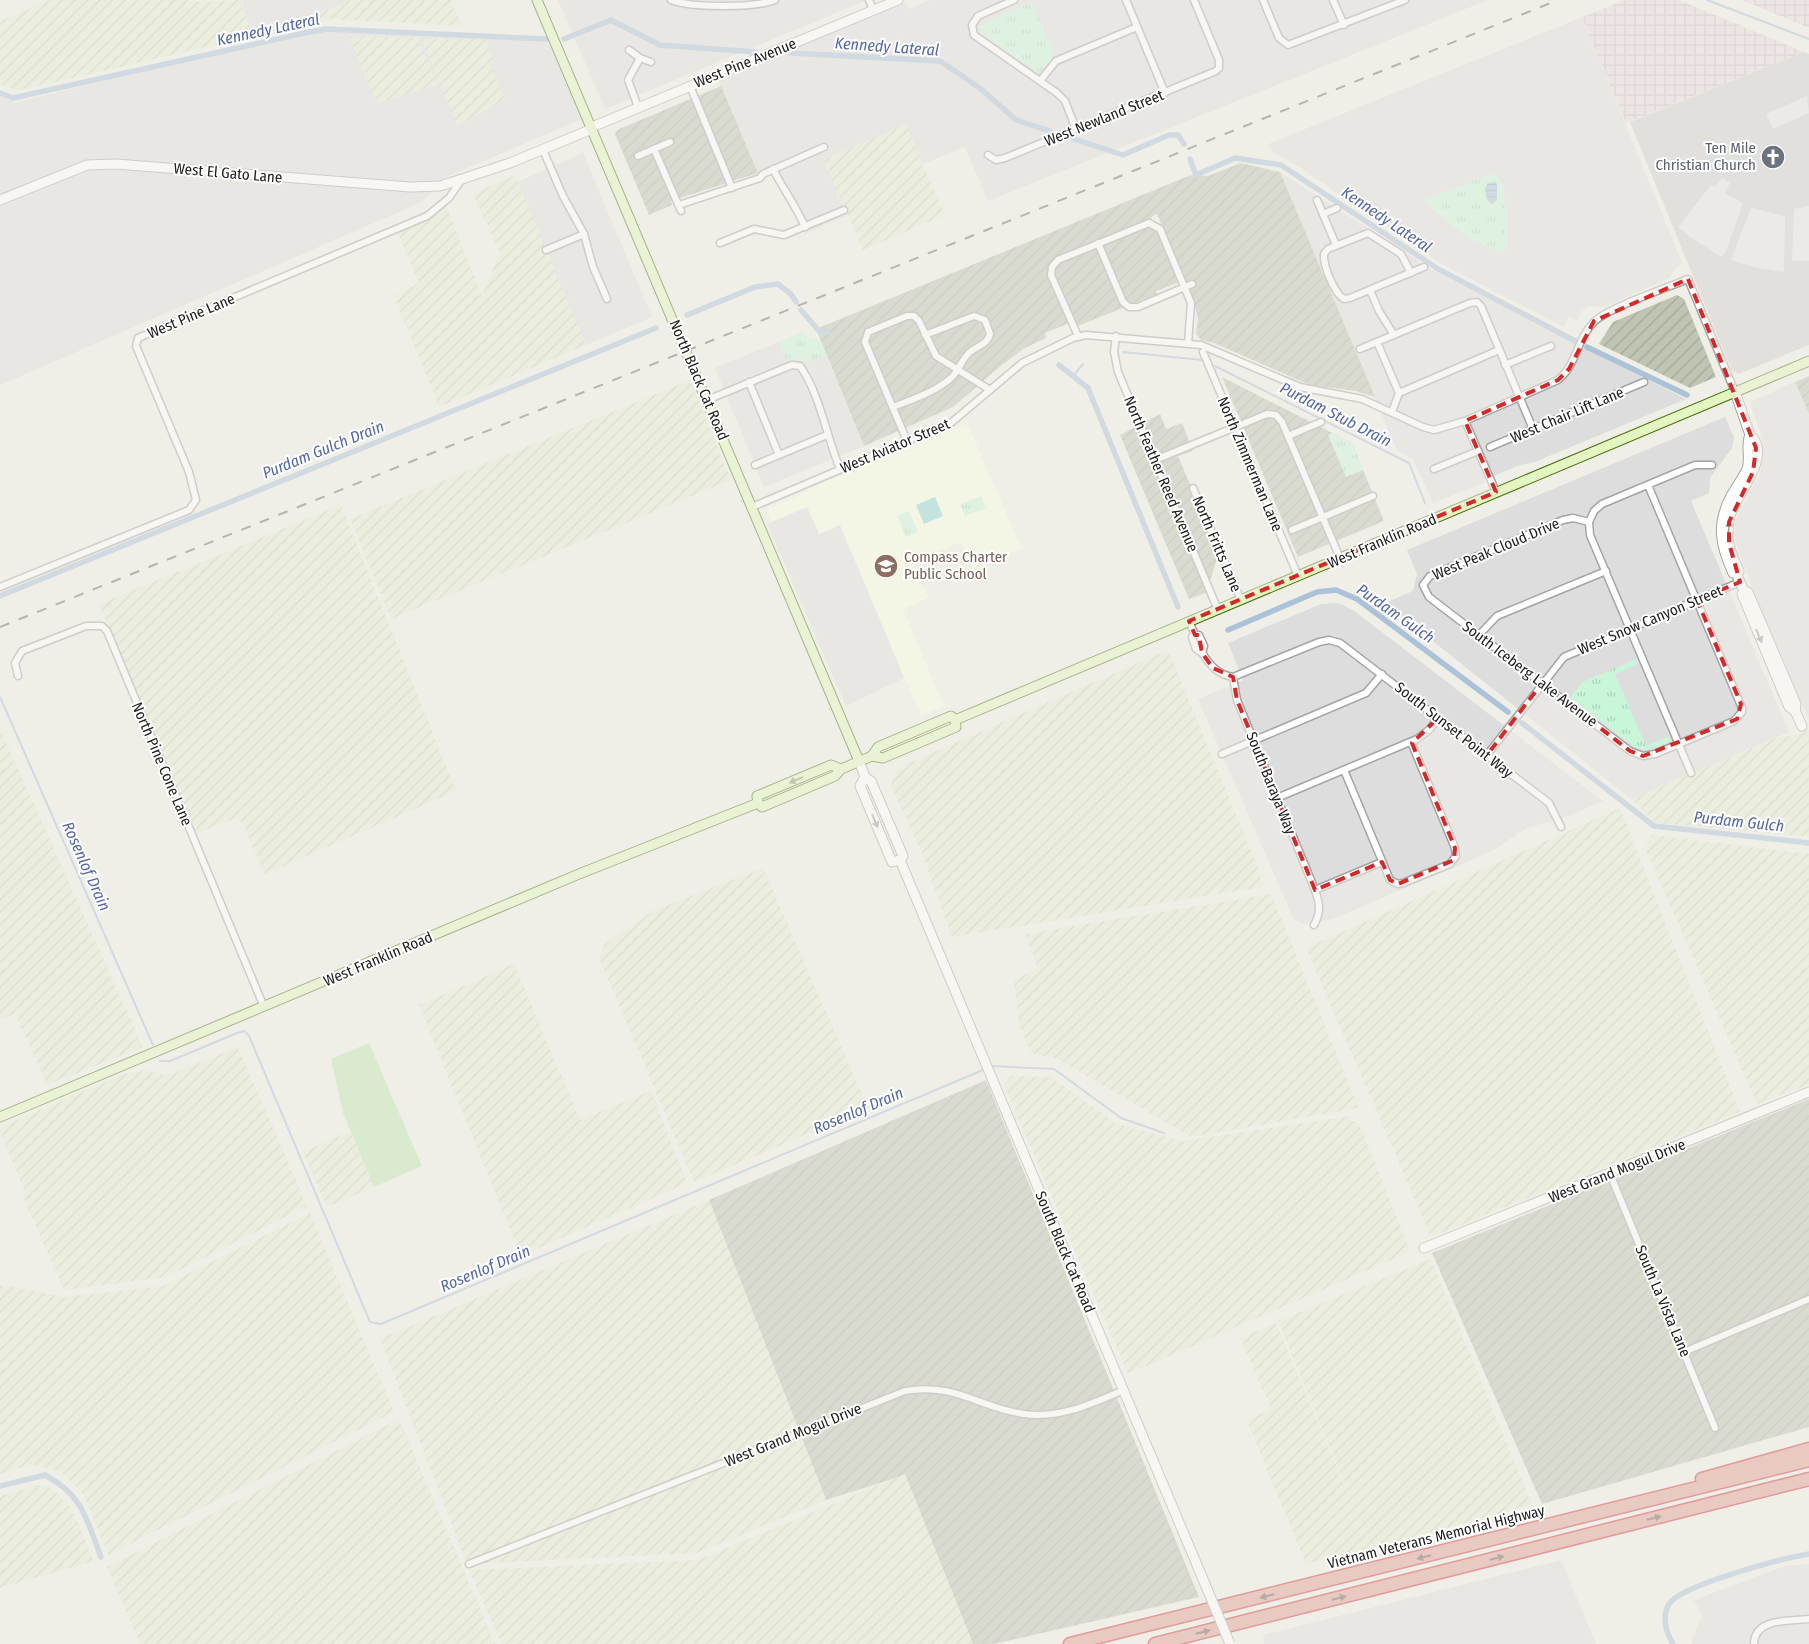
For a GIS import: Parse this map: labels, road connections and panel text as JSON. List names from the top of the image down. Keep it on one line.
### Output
{"streets":{"highway":["Vietnam Veterans Memorial Highway"],"main road":["North Black Cat Road","West Franklin Road"],"street":["West Pine Avenue","West Newland Street","West El Gato Lane","West Pine Lane","West Chair Lift Lane","West Aviator Street","North Zimmerman Lane","North Feather Reed Avenue","North Fritts Lane","West Peak Cloud Drive","West Snow Canyon Street","South Iceberg Lake Avenue","South Sunset Point Way","North Pine Cone Lane","South Baraya Way","West Grand Mogul Drive","South Black Cat Road","South La Vista Lane"]},"crossings":[["West Pine Avenue","North Black Cat Road"],["West El Gato Lane","West Pine Lane"],["North Black Cat Road","West Aviator Street"],["North Black Cat Road","West Franklin Road"],["North Black Cat Road","South Black Cat Road"],["North Zimmerman Lane","West Franklin Road"],["North Feather Reed Avenue","West Franklin Road"],["West Franklin Road","North Fritts Lane"],["West Franklin Road","North Pine Cone Lane"],["West Franklin Road","South Black Cat Road"],["West Peak Cloud Drive","South Iceberg Lake Avenue"],["West Snow Canyon Street","South Iceberg Lake Avenue"],["West Snow Canyon Street","South Sunset Point Way"],["South Sunset Point Way","South Baraya Way"],["West Grand Mogul Drive","South Black Cat Road"],["West Grand Mogul Drive","South La Vista Lane"]],"water":["Kennedy Lateral","Purdam Stub Drain","Purdam Gulch Drain","Purdam Gulch","Rosenlof Drain"],"places":{"church":["Ten Mile Christian Church"],"school or university":["Compass Charter Public School"]}}
